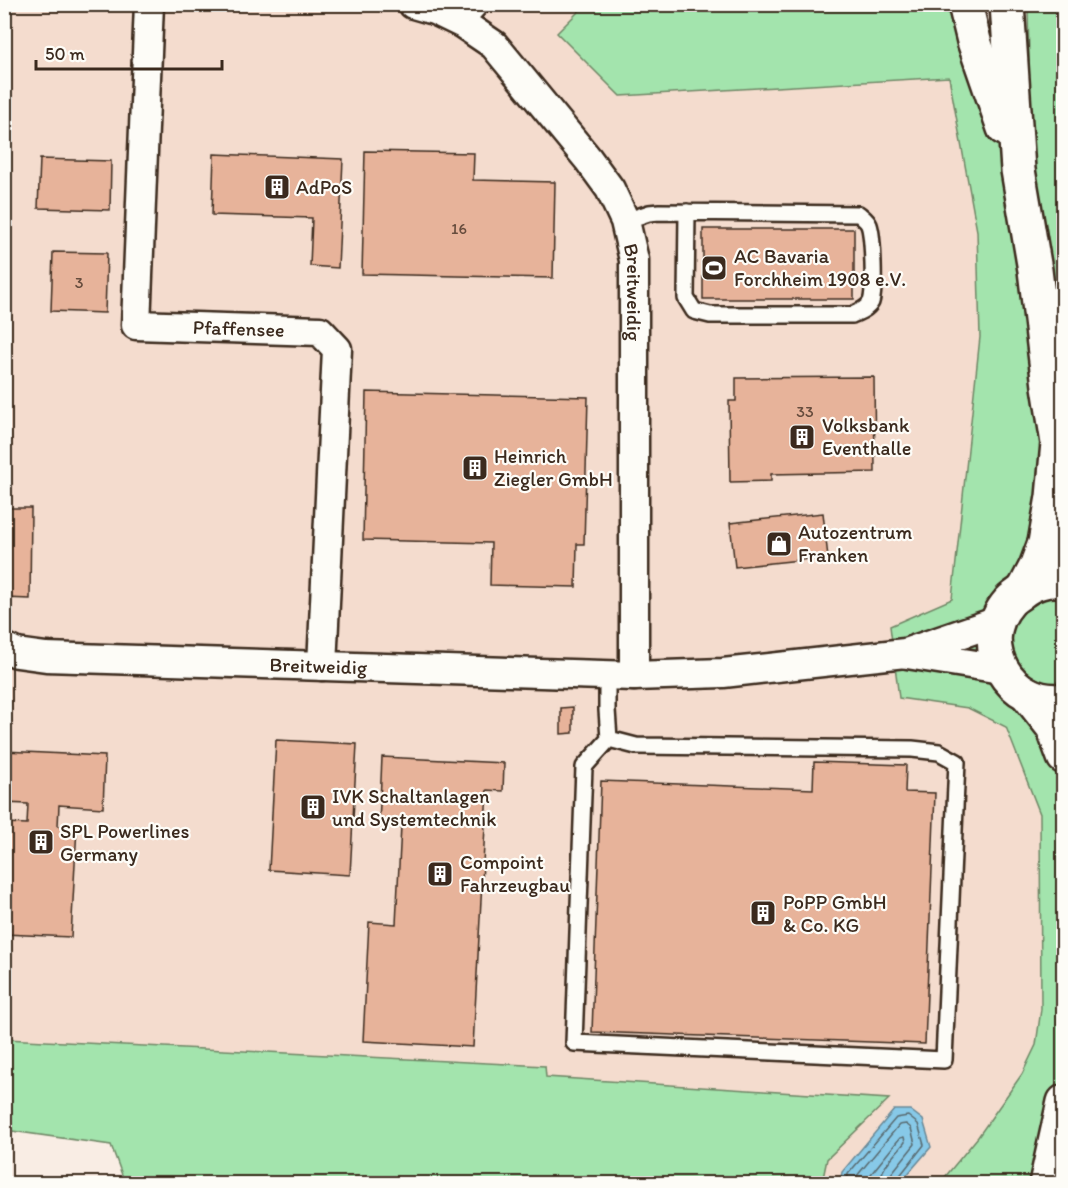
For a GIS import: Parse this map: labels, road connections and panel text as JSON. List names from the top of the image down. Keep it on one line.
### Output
{"streets":{"street":["Breitweidig","Pfaffensee"]},"crossings":[["Breitweidig","Pfaffensee"]],"places":{"building":["AdPoS","Volksbank Eventhalle","Heinrich Ziegler GmbH","IVK Schaltanlagen und Systemtechnik","SPL Powerlines Germany","Compoint Fahrzeugbau","PoPP GmbH & Co. KG"],"sports":["AC Bavaria Forchheim 1908 e.V."],"shop":["Autozentrum Franken"]},"house_numbers":["16","3","33"],"scale_bar":"50 m"}
